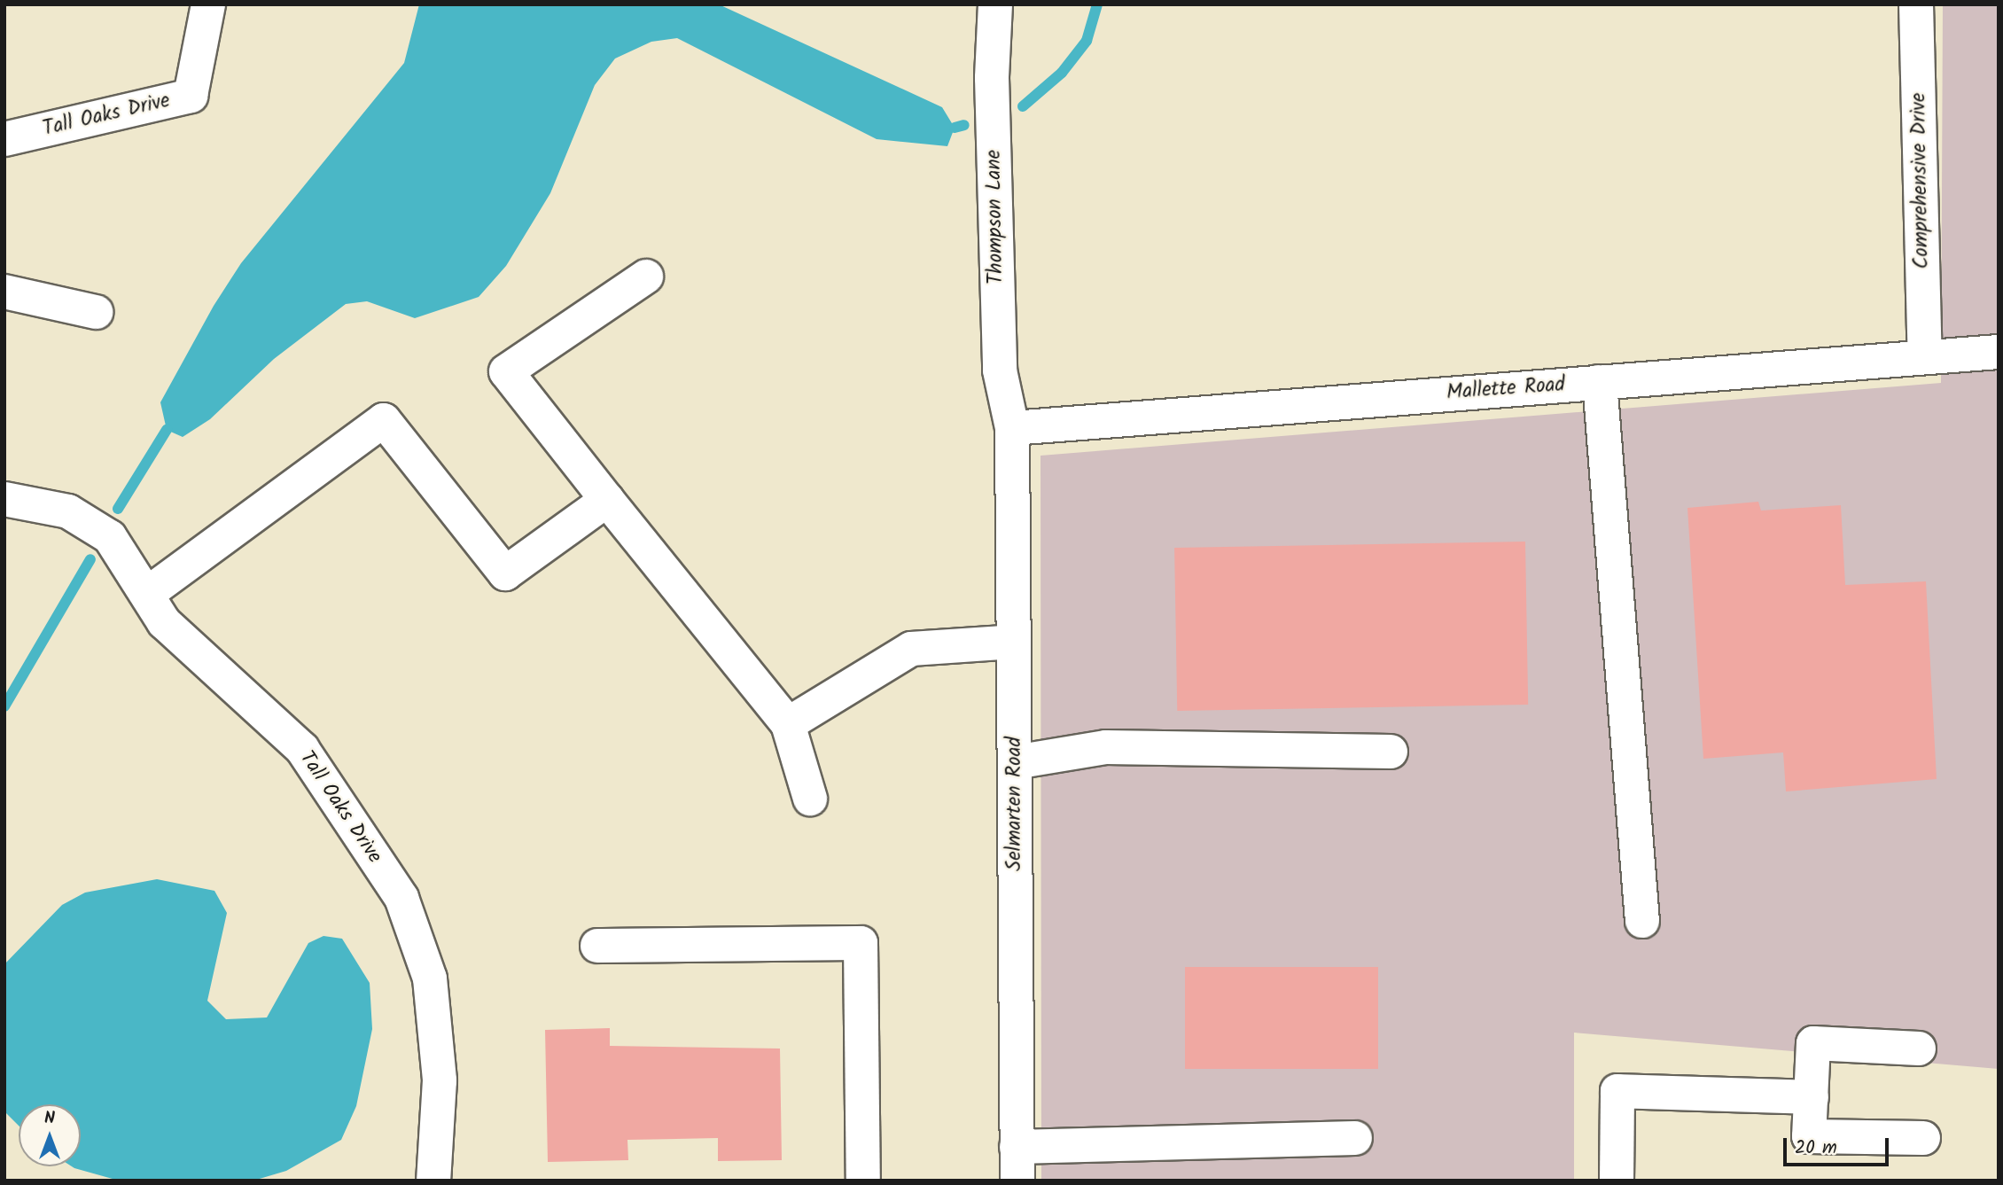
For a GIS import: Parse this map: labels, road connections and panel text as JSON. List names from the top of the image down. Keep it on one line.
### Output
{"streets":{"street":["Tall Oaks Drive","Comprehensive Drive","Thompson Lane","Mallette Road","Selmarten Road"]},"crossings":[["Comprehensive Drive","Mallette Road"],["Thompson Lane","Mallette Road"],["Thompson Lane","Selmarten Road"],["Mallette Road","Selmarten Road"]],"scale_bar":"20 m","north":"top"}
